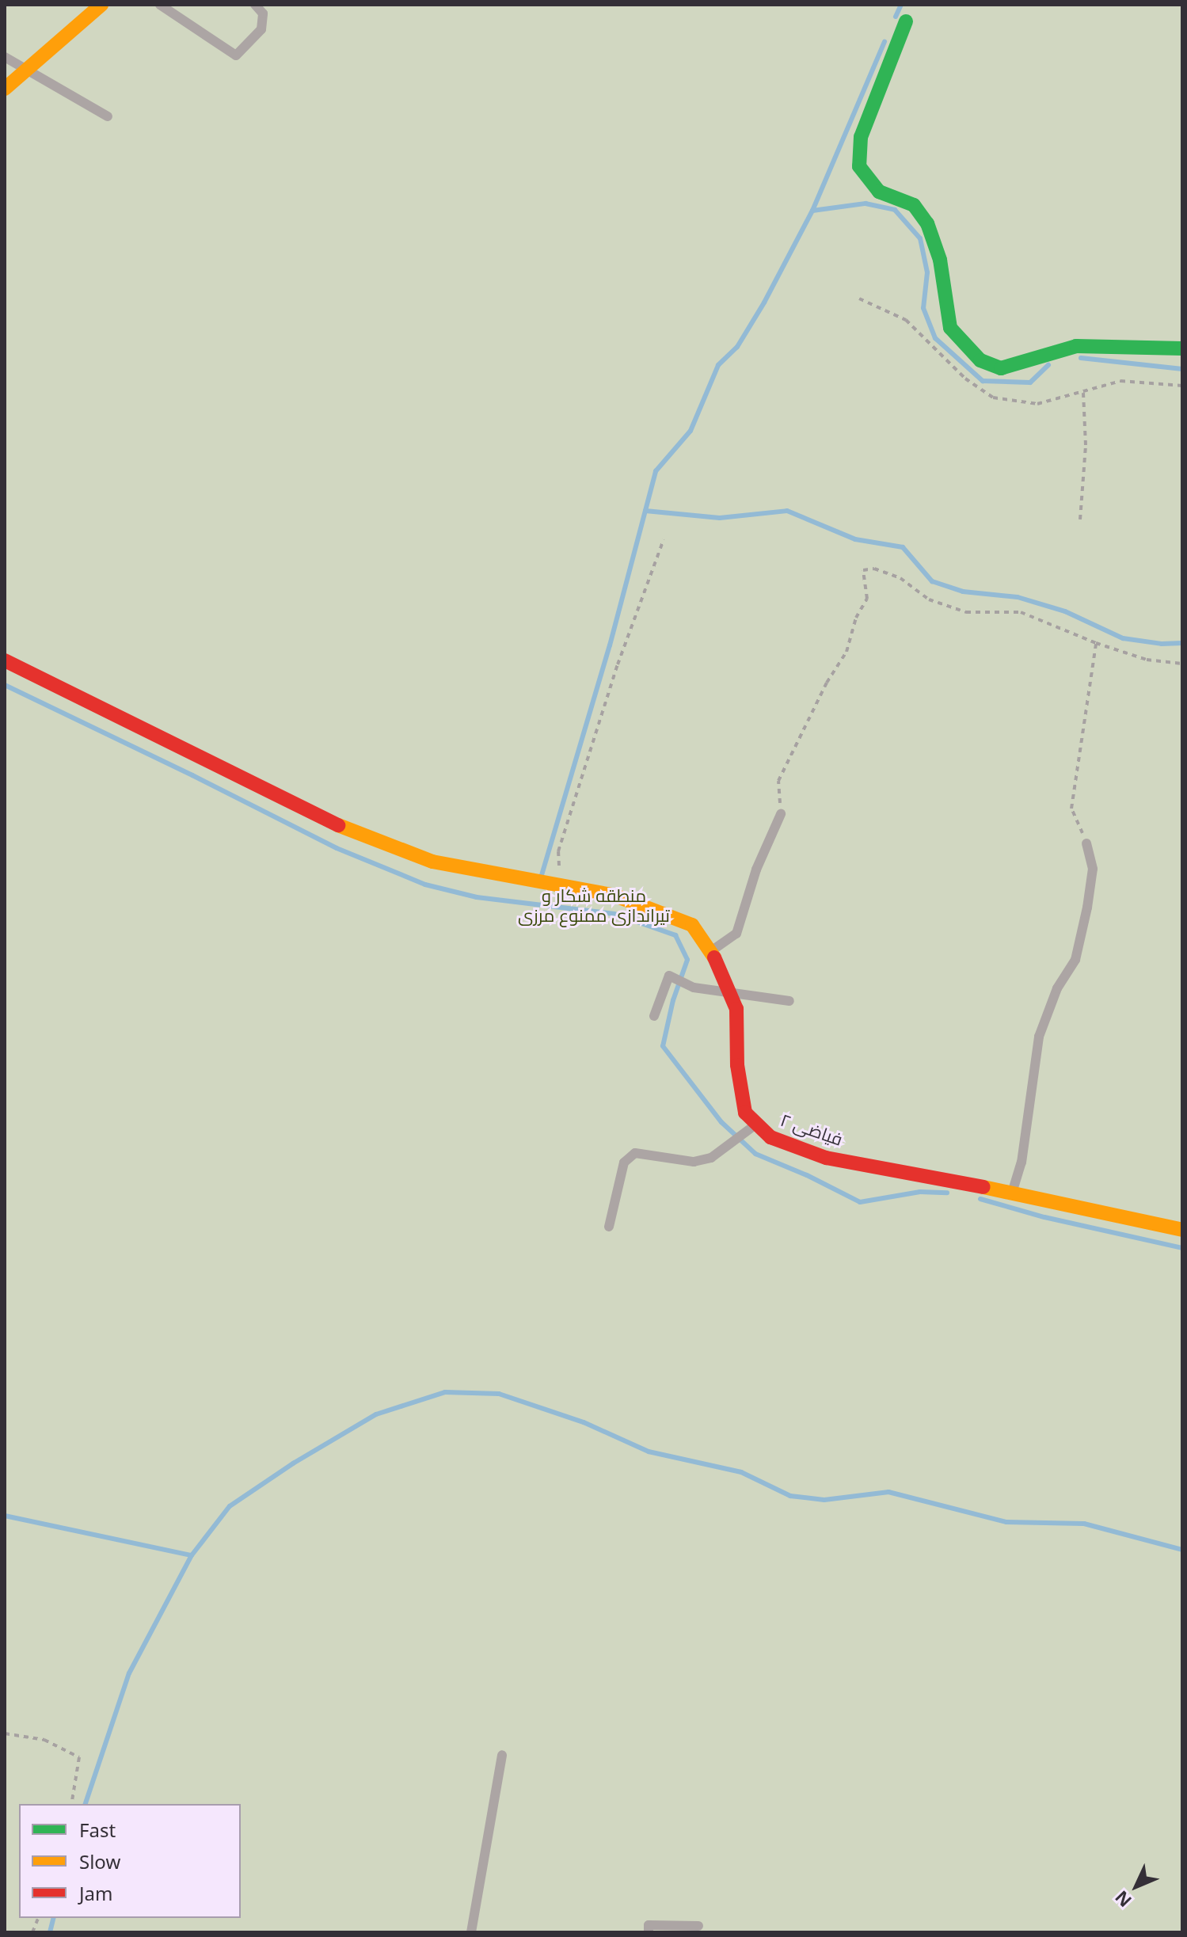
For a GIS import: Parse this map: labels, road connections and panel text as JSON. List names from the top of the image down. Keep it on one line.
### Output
{"streets":{"street":["فیاضی ۲"]},"parks":["منطقه شکار و تیراندازی ممنوع مرزی"],"legend":["Fast","Slow","Jam"],"north":"bottom left"}
